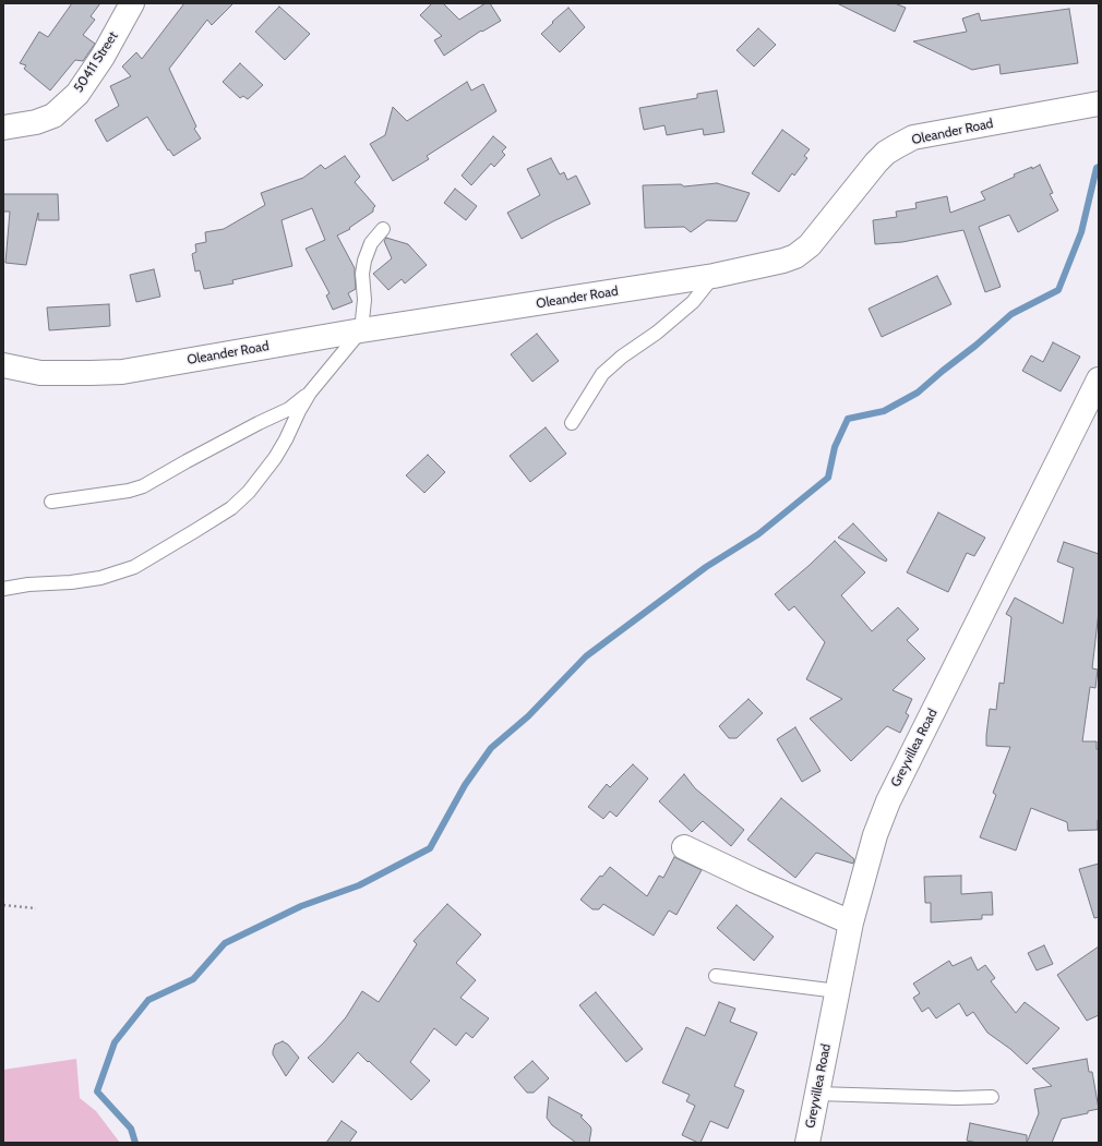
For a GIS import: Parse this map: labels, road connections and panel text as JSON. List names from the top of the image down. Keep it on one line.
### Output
{"streets":{"street":["50411 Street","Oleander Road","Greyvillea Road"]}}
